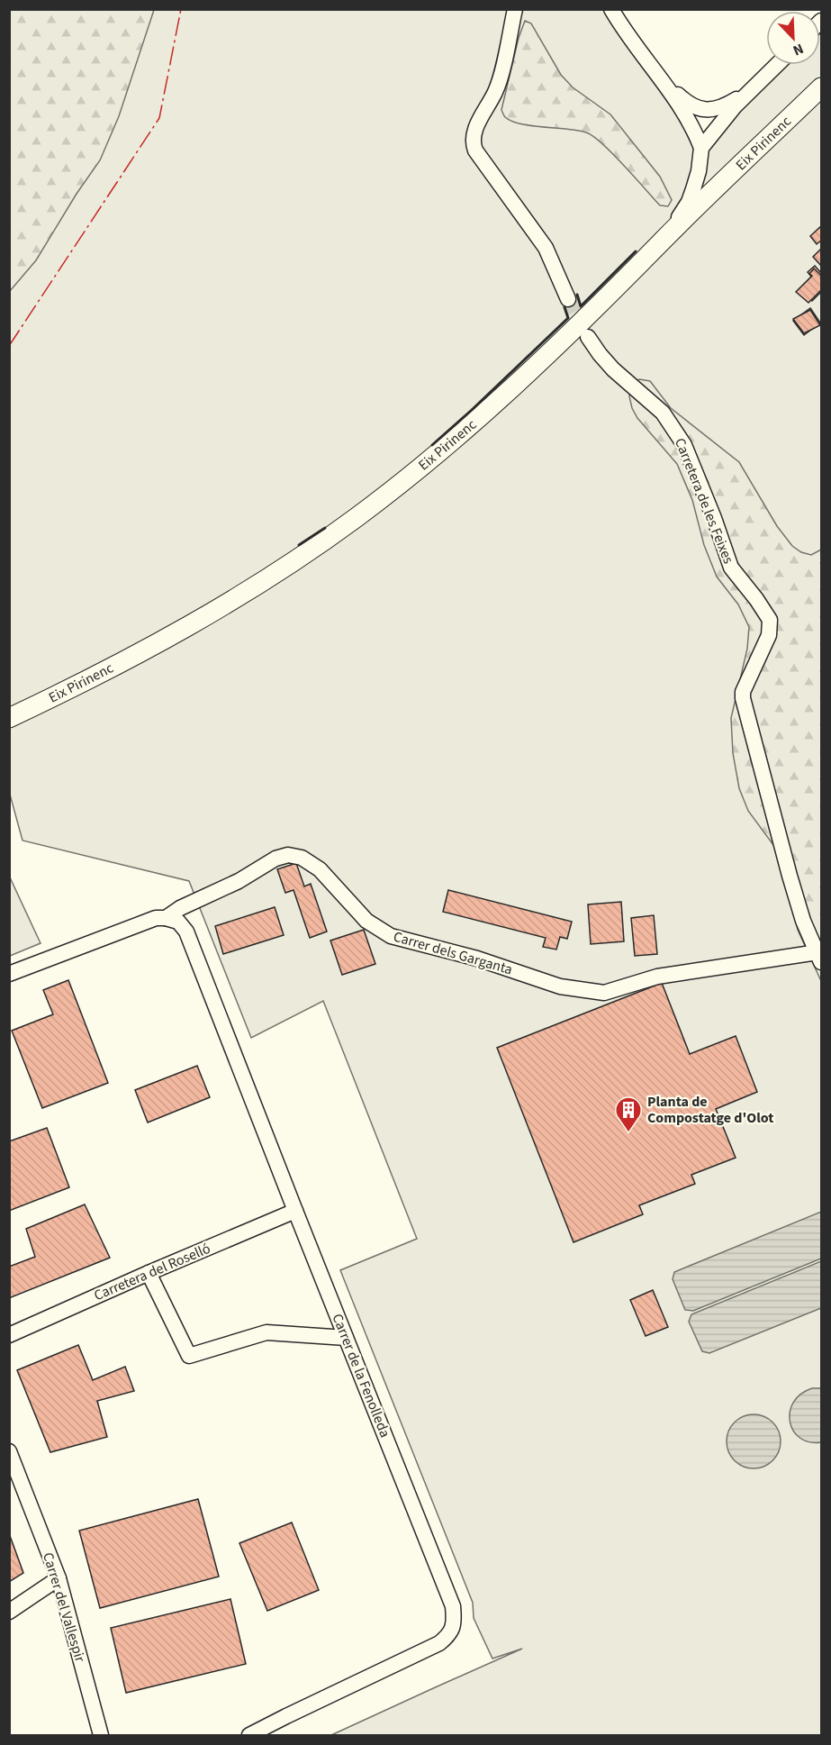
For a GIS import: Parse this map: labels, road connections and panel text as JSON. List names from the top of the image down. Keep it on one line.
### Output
{"streets":{"main road":["Eix Pirinenc"],"street":["Carretera de les Feixes","Carrer dels Garganta","Carretera del Roselló","Carrer de la Fenolleda","Carrer del Vallespir"]},"crossings":[["Carretera de les Feixes","Carrer dels Garganta"],["Carrer dels Garganta","Carrer de la Fenolleda"],["Carretera del Roselló","Carrer de la Fenolleda"]],"places":{"building":["Planta de Compostatge d'Olot"]},"north":"bottom right"}
